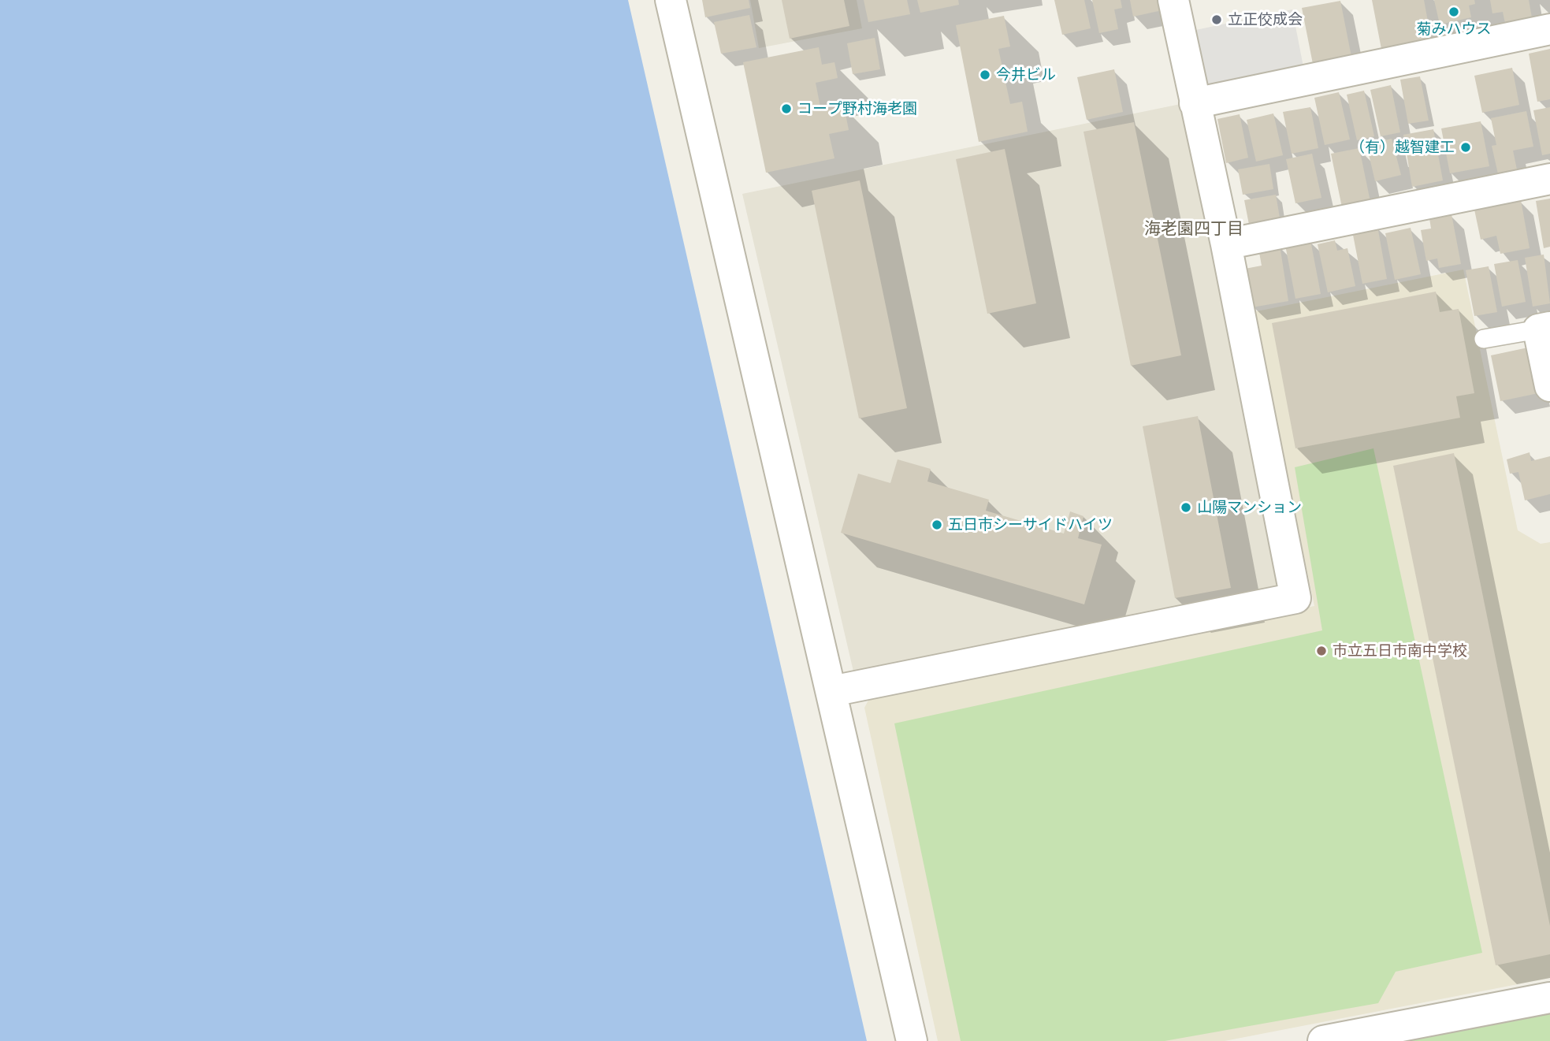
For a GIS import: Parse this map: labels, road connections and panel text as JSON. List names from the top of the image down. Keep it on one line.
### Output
{"districts":["海老園四丁目"],"places":["菊みハウス","立正佼成会","今井ビル","コープ野村海老園","（有）越智建工","山陽マンション","五日市シーサイドハイツ","市立五日市南中学校"]}
